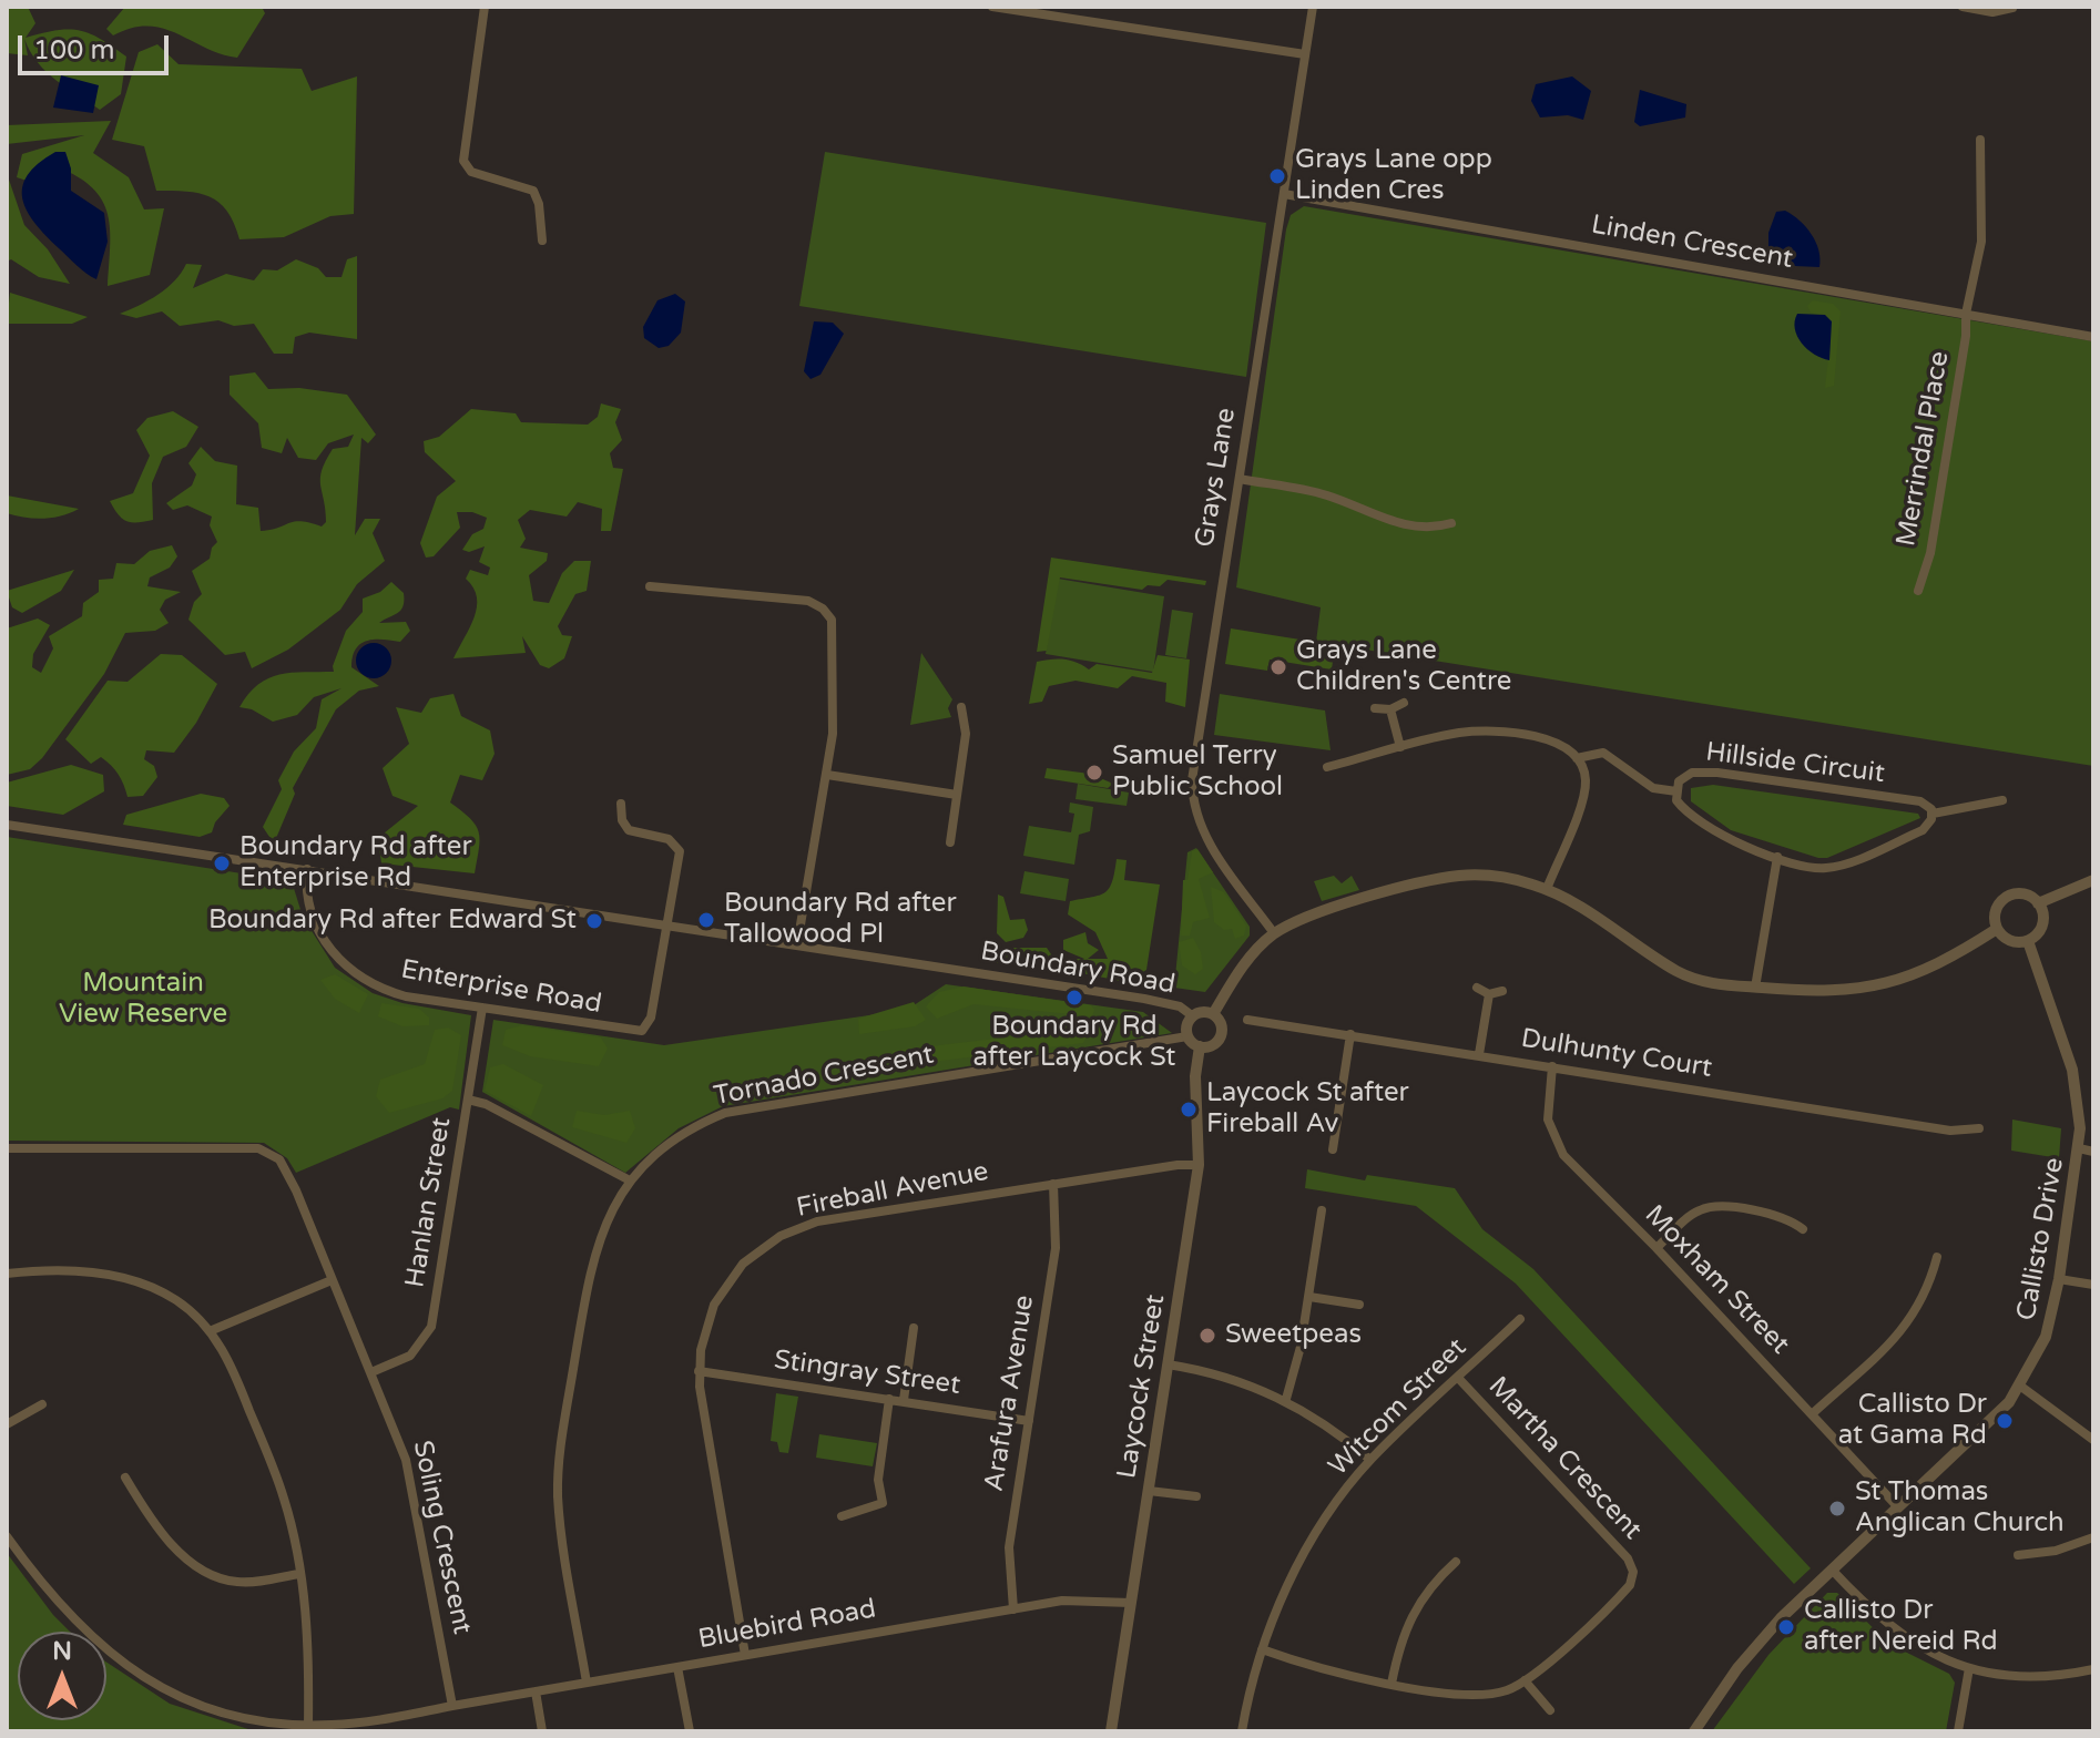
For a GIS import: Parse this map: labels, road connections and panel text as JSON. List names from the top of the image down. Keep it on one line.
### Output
{"streets":{"street":["Linden Crescent","Merrindal Place","Grays Lane","Hillside Circuit","Boundary Road","Enterprise Road","Dulhunty Court","Tornado Crescent","Fireball Avenue","Hanlan Street","Callisto Drive","Moxham Street","Stingray Street","Laycock Street","Arafura Avenue","Witcom Street","Martha Crescent","Soling Crescent","Bluebird Road"]},"crossings":[["Linden Crescent","Merrindal Place"],["Linden Crescent","Grays Lane"],["Boundary Road","Enterprise Road"],["Boundary Road","Tornado Crescent"],["Boundary Road","Laycock Street"],["Enterprise Road","Hanlan Street"],["Dulhunty Court","Moxham Street"],["Tornado Crescent","Laycock Street"],["Tornado Crescent","Bluebird Road"],["Fireball Avenue","Stingray Street"],["Fireball Avenue","Laycock Street"],["Fireball Avenue","Arafura Avenue"],["Fireball Avenue","Bluebird Road"],["Hanlan Street","Soling Crescent"],["Callisto Drive","Moxham Street"],["Stingray Street","Arafura Avenue"],["Laycock Street","Bluebird Road"],["Arafura Avenue","Bluebird Road"],["Witcom Street","Martha Crescent"],["Soling Crescent","Bluebird Road"]],"parks":["Mountain View Reserve"],"places":["Grays Lane opp Linden Cres","Grays Lane Children's Centre","Samuel Terry Public School","Boundary Rd after Enterprise Rd","Boundary Rd after Tallowood Pl","Boundary Rd after Edward St","Boundary Rd after Laycock St","Laycock St after Fireball Av","Sweetpeas","Callisto Dr at Gama Rd","St Thomas Anglican Church","Callisto Dr after Nereid Rd"],"scale_bar":"100 m","north":"top"}
